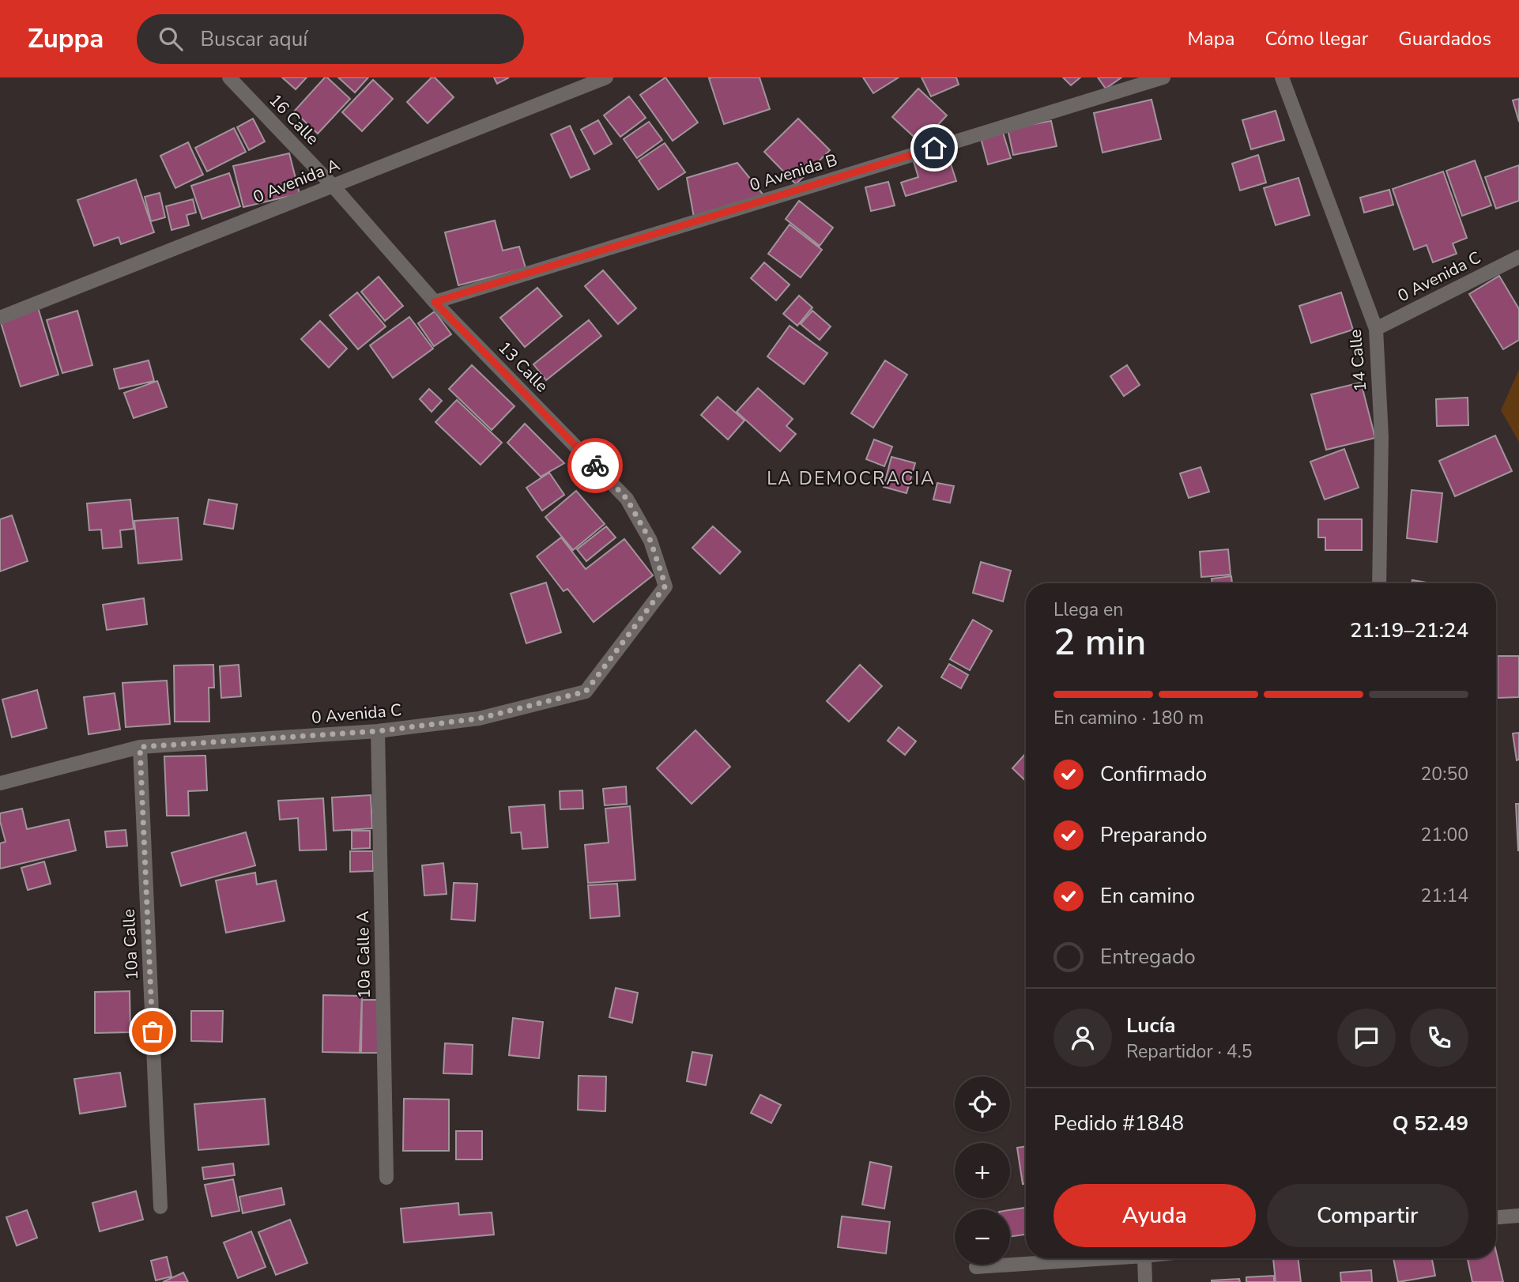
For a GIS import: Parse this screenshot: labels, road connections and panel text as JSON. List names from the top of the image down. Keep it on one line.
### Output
{"streets":{"street":["16 Calle","0 Avenida B","0 Avenida A","0 Avenida C","14 Calle","13 Calle","10a Calle","10a Calle A"]},"crossings":[["16 Calle","0 Avenida A"],["16 Calle","13 Calle"],["0 Avenida B","13 Calle"],["0 Avenida A","13 Calle"],["0 Avenida C","14 Calle"],["0 Avenida C","13 Calle"],["0 Avenida C","10a Calle"],["0 Avenida C","10a Calle A"]],"districts":["LA DEMOCRACIA"],"page":{"header":"Zuppa","search":"Buscar aquí","nav":["Mapa","Cómo llegar","Guardados"],"heading":["2 min","Llega en","21:19–21:24"],"panel":["Lucía","Repartidor · 4.5","Pedido #1848","Q 52.49"],"bar":"En camino · 180 m","list":[["Confirmado","20:50"],["Preparando","21:00"],["En camino","21:14"],"Entregado"],"map_buttons":["+","−"],"buttons":["Ayuda","Compartir"]}}
